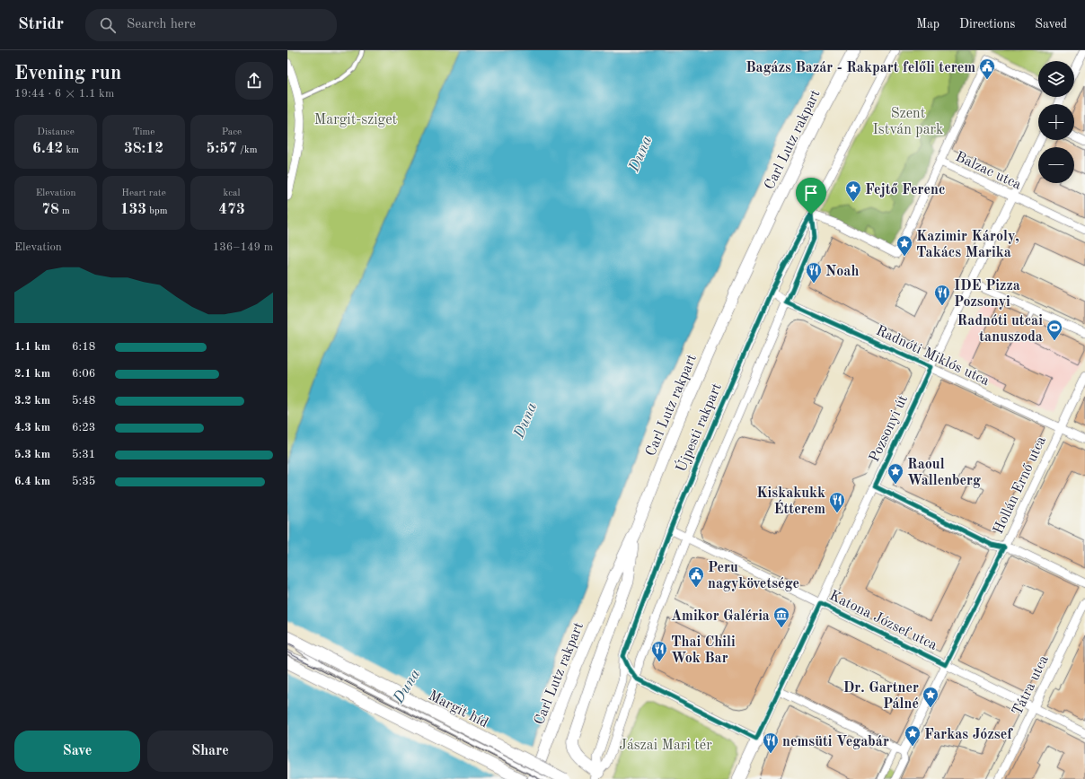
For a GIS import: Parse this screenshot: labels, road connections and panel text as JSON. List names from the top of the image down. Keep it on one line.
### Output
{"streets":{"main road":["Carl Lutz rakpart","Margit híd"],"street":["Balzac utca","Radnóti Miklós utca","Újpesti rakpart","Pozsonyi út","Hollán Ernő utca","Katona József utca","Tátra utca"]},"crossings":[["Balzac utca","Pozsonyi út"],["Radnóti Miklós utca","Újpesti rakpart"],["Radnóti Miklós utca","Pozsonyi út"],["Radnóti Miklós utca","Hollán Ernő utca"],["Újpesti rakpart","Katona József utca"],["Pozsonyi út","Katona József utca"],["Hollán Ernő utca","Katona József utca"],["Katona József utca","Tátra utca"]],"water":["Duna"],"parks":["Szent István park","Margit-sziget","Jászai Mari tér"],"places":{"public building":["Bagázs Bazár - Rakpart felőli terem","Peru nagykövetsége"],"place":["Fejtő Ferenc","Kazimir Károly, Takács Marika","Raoul Wallenberg","Dr. Gartner Pálné","Farkas József"],"restaurant":["Noah","IDE Pizza Pozsonyi","Kiskakukk Étterem","Thai Chili Wok Bar","nemsüti Vegabár"],"sports":["Radnóti utcai tanuszoda"],"museum":["Amikor Galéria"]},"page":{"header":"Stridr","search":"Search here","nav":["Map","Directions","Saved"],"heading":["Evening run","19:44 · 6 × 1.1 km"],"map_buttons":["+","−"],"stats":[["Distance","6.42 km"],["Time","38:12"],["Pace","5:57 /km"],["Elevation","78 m"],["Heart rate","133 bpm"],["kcal","473"]],"chart":["Elevation","136–149 m"],"list":[{"name":"1.1 km","note":"6:18"},{"name":"2.1 km","note":"6:06"},{"name":"3.2 km","note":"5:48"},{"name":"4.3 km","note":"6:23"},{"name":"5.3 km","note":"5:31"},{"name":"6.4 km","note":"5:35"}],"buttons":["Save","Share"]}}
